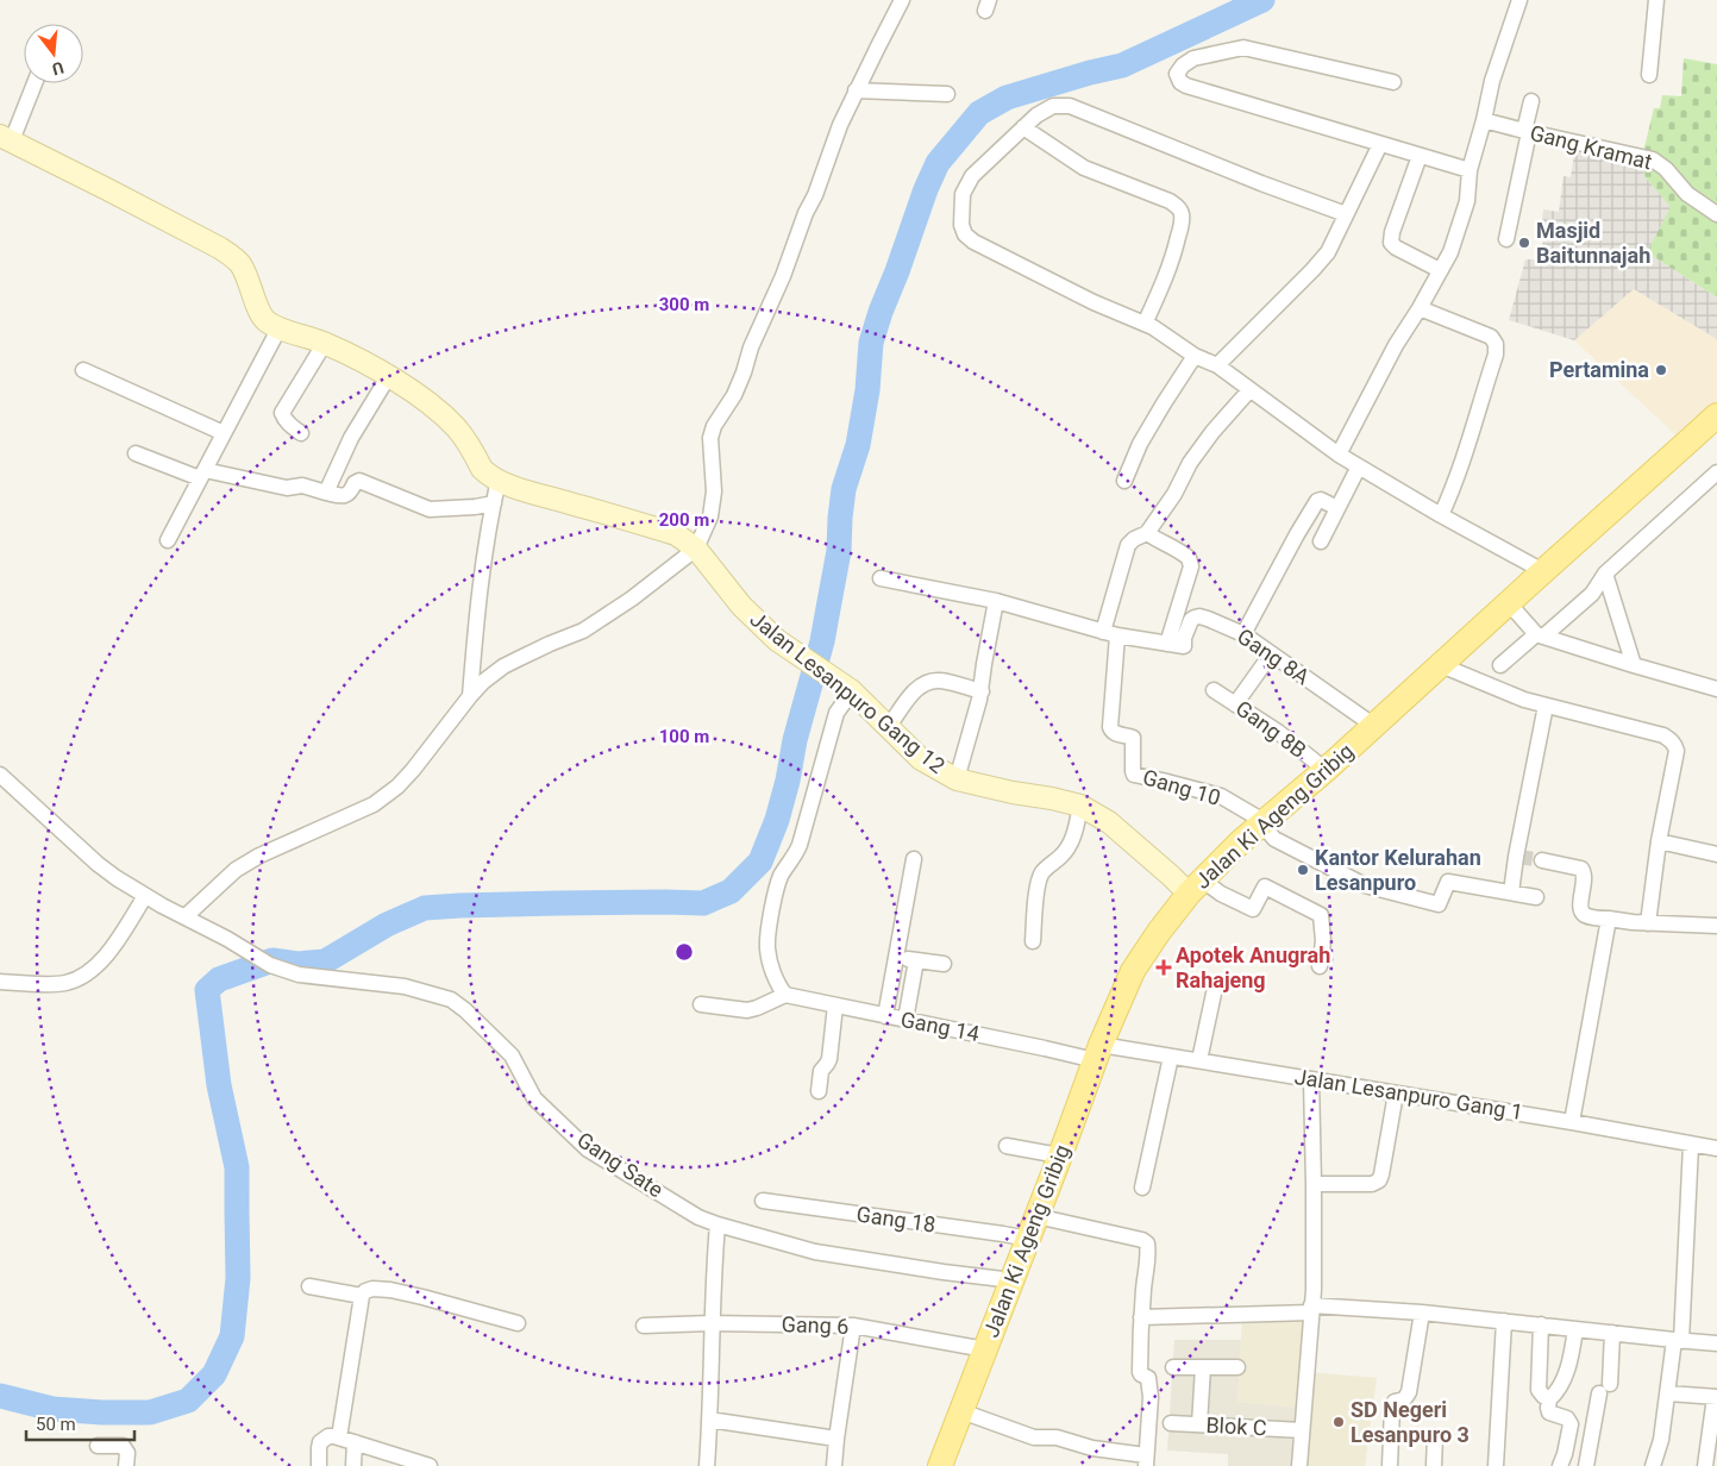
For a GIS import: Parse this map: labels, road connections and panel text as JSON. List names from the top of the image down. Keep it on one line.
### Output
{"streets":{"main road":["Jalan Ki Ageng Gribig"],"street":["Gang Kramat","Gang 8A","Jalan Lesanpuro Gang 12","Gang 8B","Gang 10","Gang 14","Jalan Lesanpuro Gang 1","Gang Sate","Gang 18","Gang 6","Blok C"]},"crossings":[["Gang 8A","Jalan Ki Ageng Gribig"],["Jalan Lesanpuro Gang 12","Jalan Ki Ageng Gribig"],["Gang 8B","Jalan Ki Ageng Gribig"],["Gang 10","Jalan Ki Ageng Gribig"],["Jalan Ki Ageng Gribig","Gang 14"],["Jalan Ki Ageng Gribig","Jalan Lesanpuro Gang 1"],["Jalan Ki Ageng Gribig","Gang Sate"],["Jalan Ki Ageng Gribig","Gang 18"],["Jalan Ki Ageng Gribig","Gang 6"],["Gang 14","Jalan Lesanpuro Gang 1"]],"places":{"other":["Masjid Baitunnajah","Pertamina","Kantor Kelurahan Lesanpuro","SD Negeri Lesanpuro 3"],"health":["Apotek Anugrah Rahajeng"]},"scale_bar":"50 m","north":"bottom","rings":["300 m","200 m","100 m"]}
